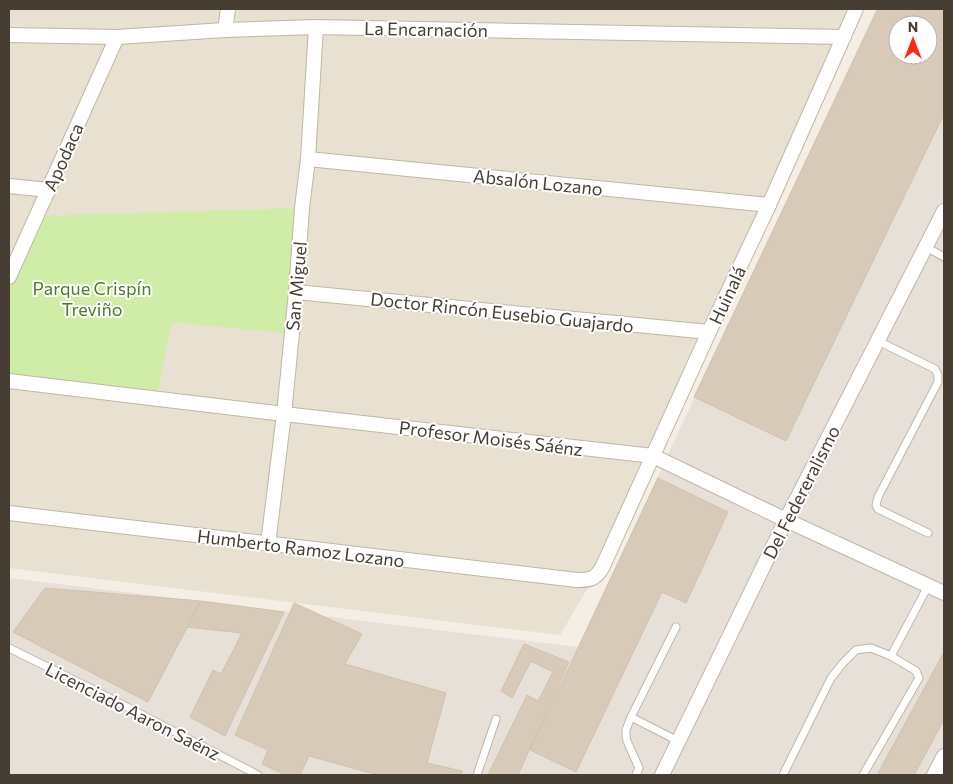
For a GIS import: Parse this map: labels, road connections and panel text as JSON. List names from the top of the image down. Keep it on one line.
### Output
{"streets":{"street":["La Encarnación","Apodaca","Absalón Lozano","San Miguel","Huinalá","Doctor Rincón Eusebio Guajardo","Profesor Moisés Sáénz","Del Federeralismo","Humberto Ramoz Lozano"],"lane":["Licenciado Aaron Saénz"]},"crossings":[["La Encarnación","Apodaca"],["La Encarnación","San Miguel"],["La Encarnación","Huinalá"],["Absalón Lozano","San Miguel"],["Absalón Lozano","Huinalá"],["San Miguel","Doctor Rincón Eusebio Guajardo"],["San Miguel","Profesor Moisés Sáénz"],["San Miguel","Humberto Ramoz Lozano"],["Huinalá","Doctor Rincón Eusebio Guajardo"],["Huinalá","Profesor Moisés Sáénz"],["Huinalá","Humberto Ramoz Lozano"],["Profesor Moisés Sáénz","Del Federeralismo"]],"parks":["Parque Crispín Treviño"],"north":"top"}
